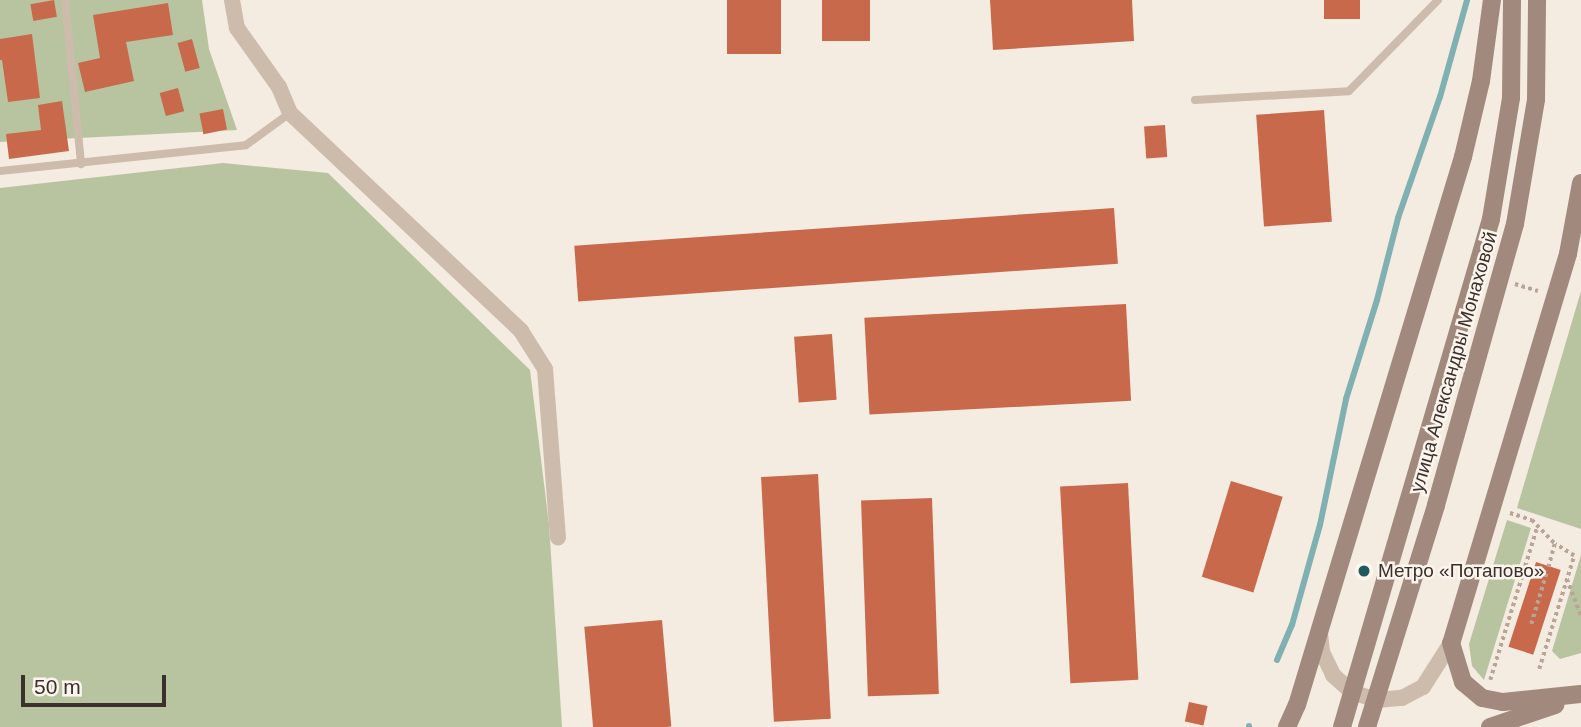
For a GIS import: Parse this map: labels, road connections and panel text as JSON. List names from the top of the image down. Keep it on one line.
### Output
{"streets":{"main road":["улица Александры Монаховой"]},"places":["Метро «Потапово»"],"scale_bar":"50 m"}
